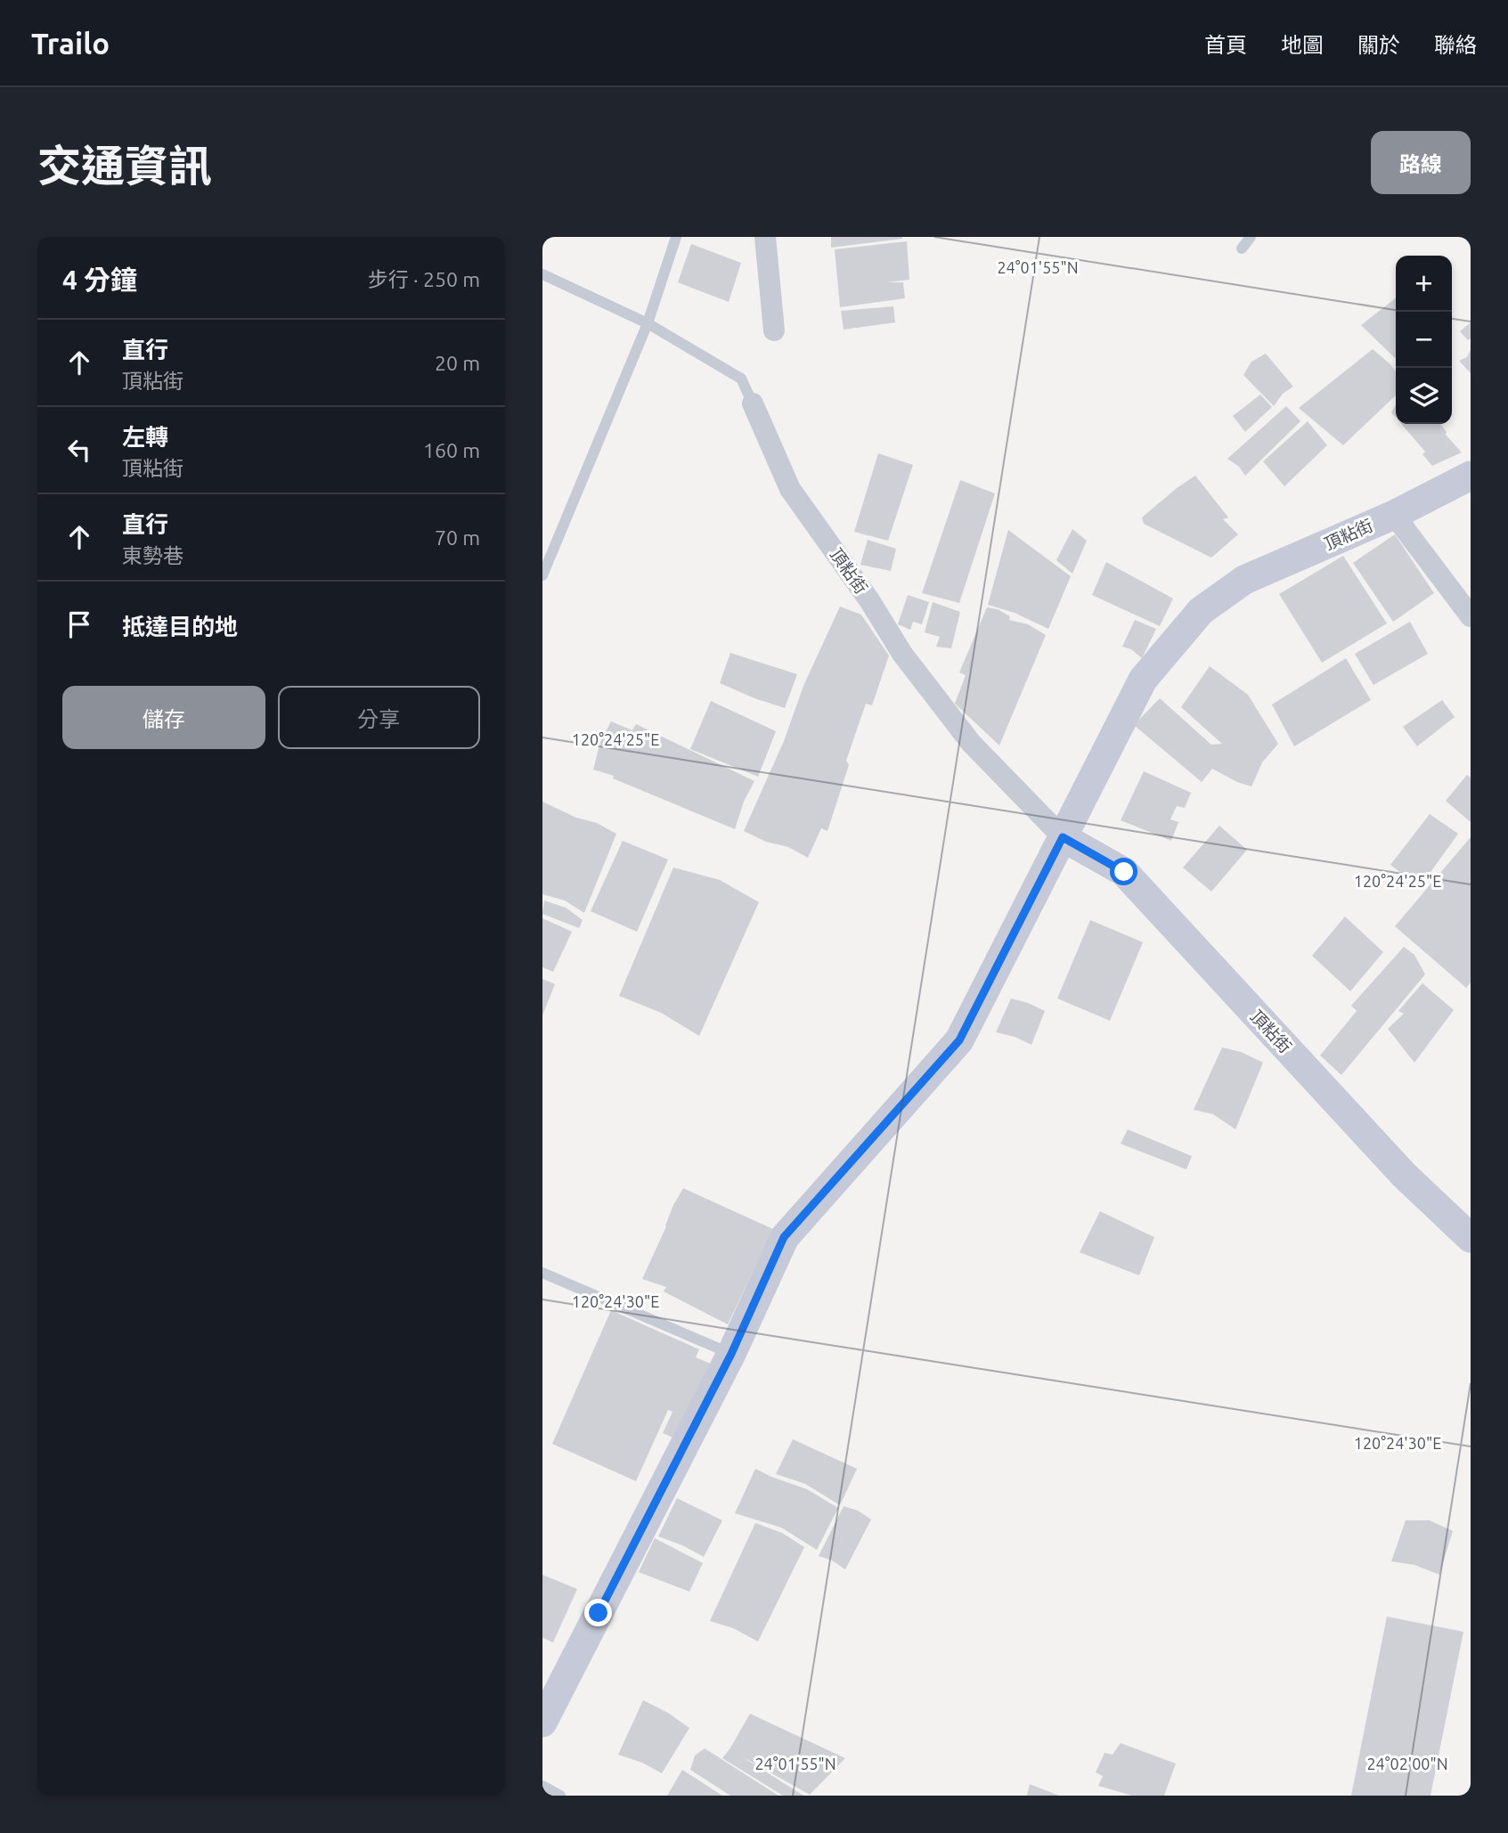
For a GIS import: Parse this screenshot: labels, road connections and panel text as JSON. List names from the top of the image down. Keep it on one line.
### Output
{"streets":{"street":["頂粘街"]},"page":{"header":"Trailo","nav":["首頁","地圖","關於","聯絡"],"title":"交通資訊","buttons":["路線",["儲存","分享"]],"heading":["4 分鐘","步行 · 250 m"],"map_buttons":["+","−"],"list":[["直行","頂粘街","20 m"],["左轉","頂粘街","160 m"],["直行","東勢巷","70 m"],"抵達目的地"]},"coordinates":["24°01'55\"N","120°24'25\"E","120°24'30\"E","24°02'00\"N"]}
